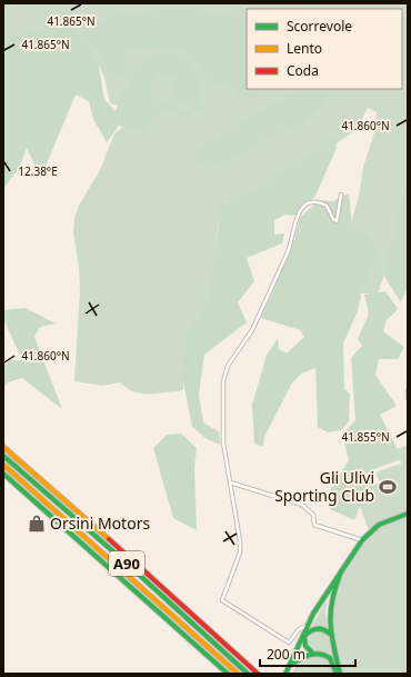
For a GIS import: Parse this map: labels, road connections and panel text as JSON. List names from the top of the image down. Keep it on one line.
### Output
{"streets":{"main road":["A90"]},"places":{"sports":["Gli Ulivi Sporting Club"],"shop":["Orsini Motors"]},"legend":["Scorrevole","Lento","Coda"],"scale_bar":"200 m","coordinates":["41.865°N","41.860°N","12.38°E","41.855°N"]}
